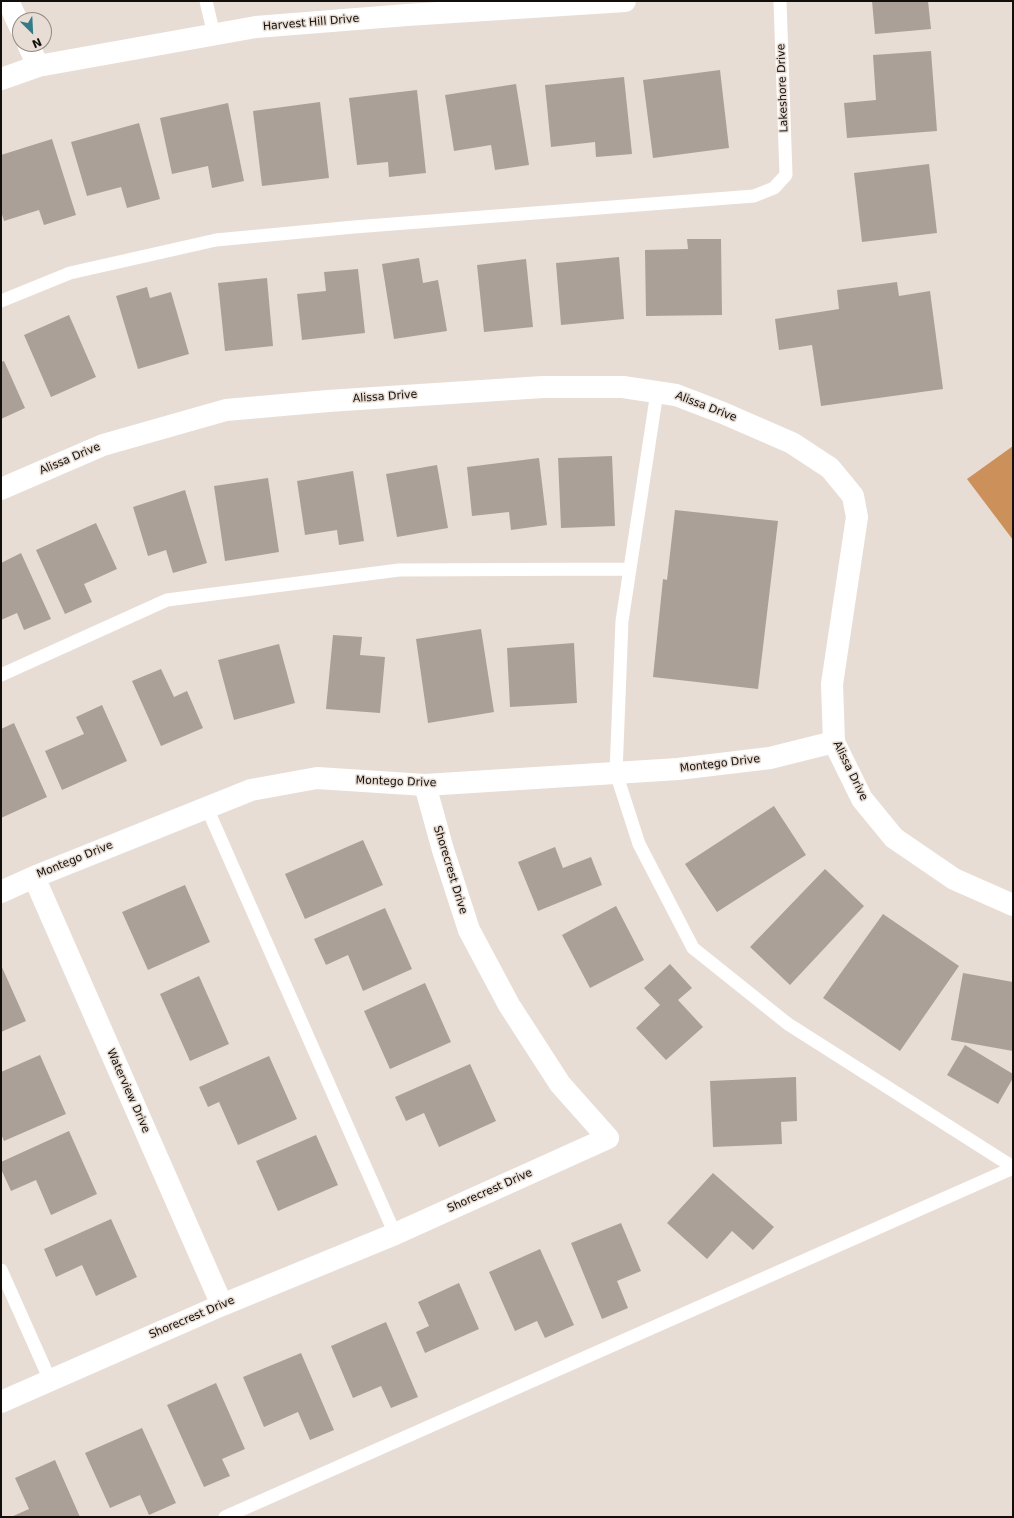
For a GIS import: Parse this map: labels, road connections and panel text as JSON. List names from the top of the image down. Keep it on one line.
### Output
{"streets":{"street":["Harvest Hill Drive","Alissa Drive","Montego Drive","Shorecrest Drive","Waterview Drive"],"lane":["Lakeshore Drive"]},"crossings":[["Alissa Drive","Montego Drive"],["Montego Drive","Shorecrest Drive"],["Montego Drive","Waterview Drive"],["Shorecrest Drive","Waterview Drive"]],"north":"bottom right"}
